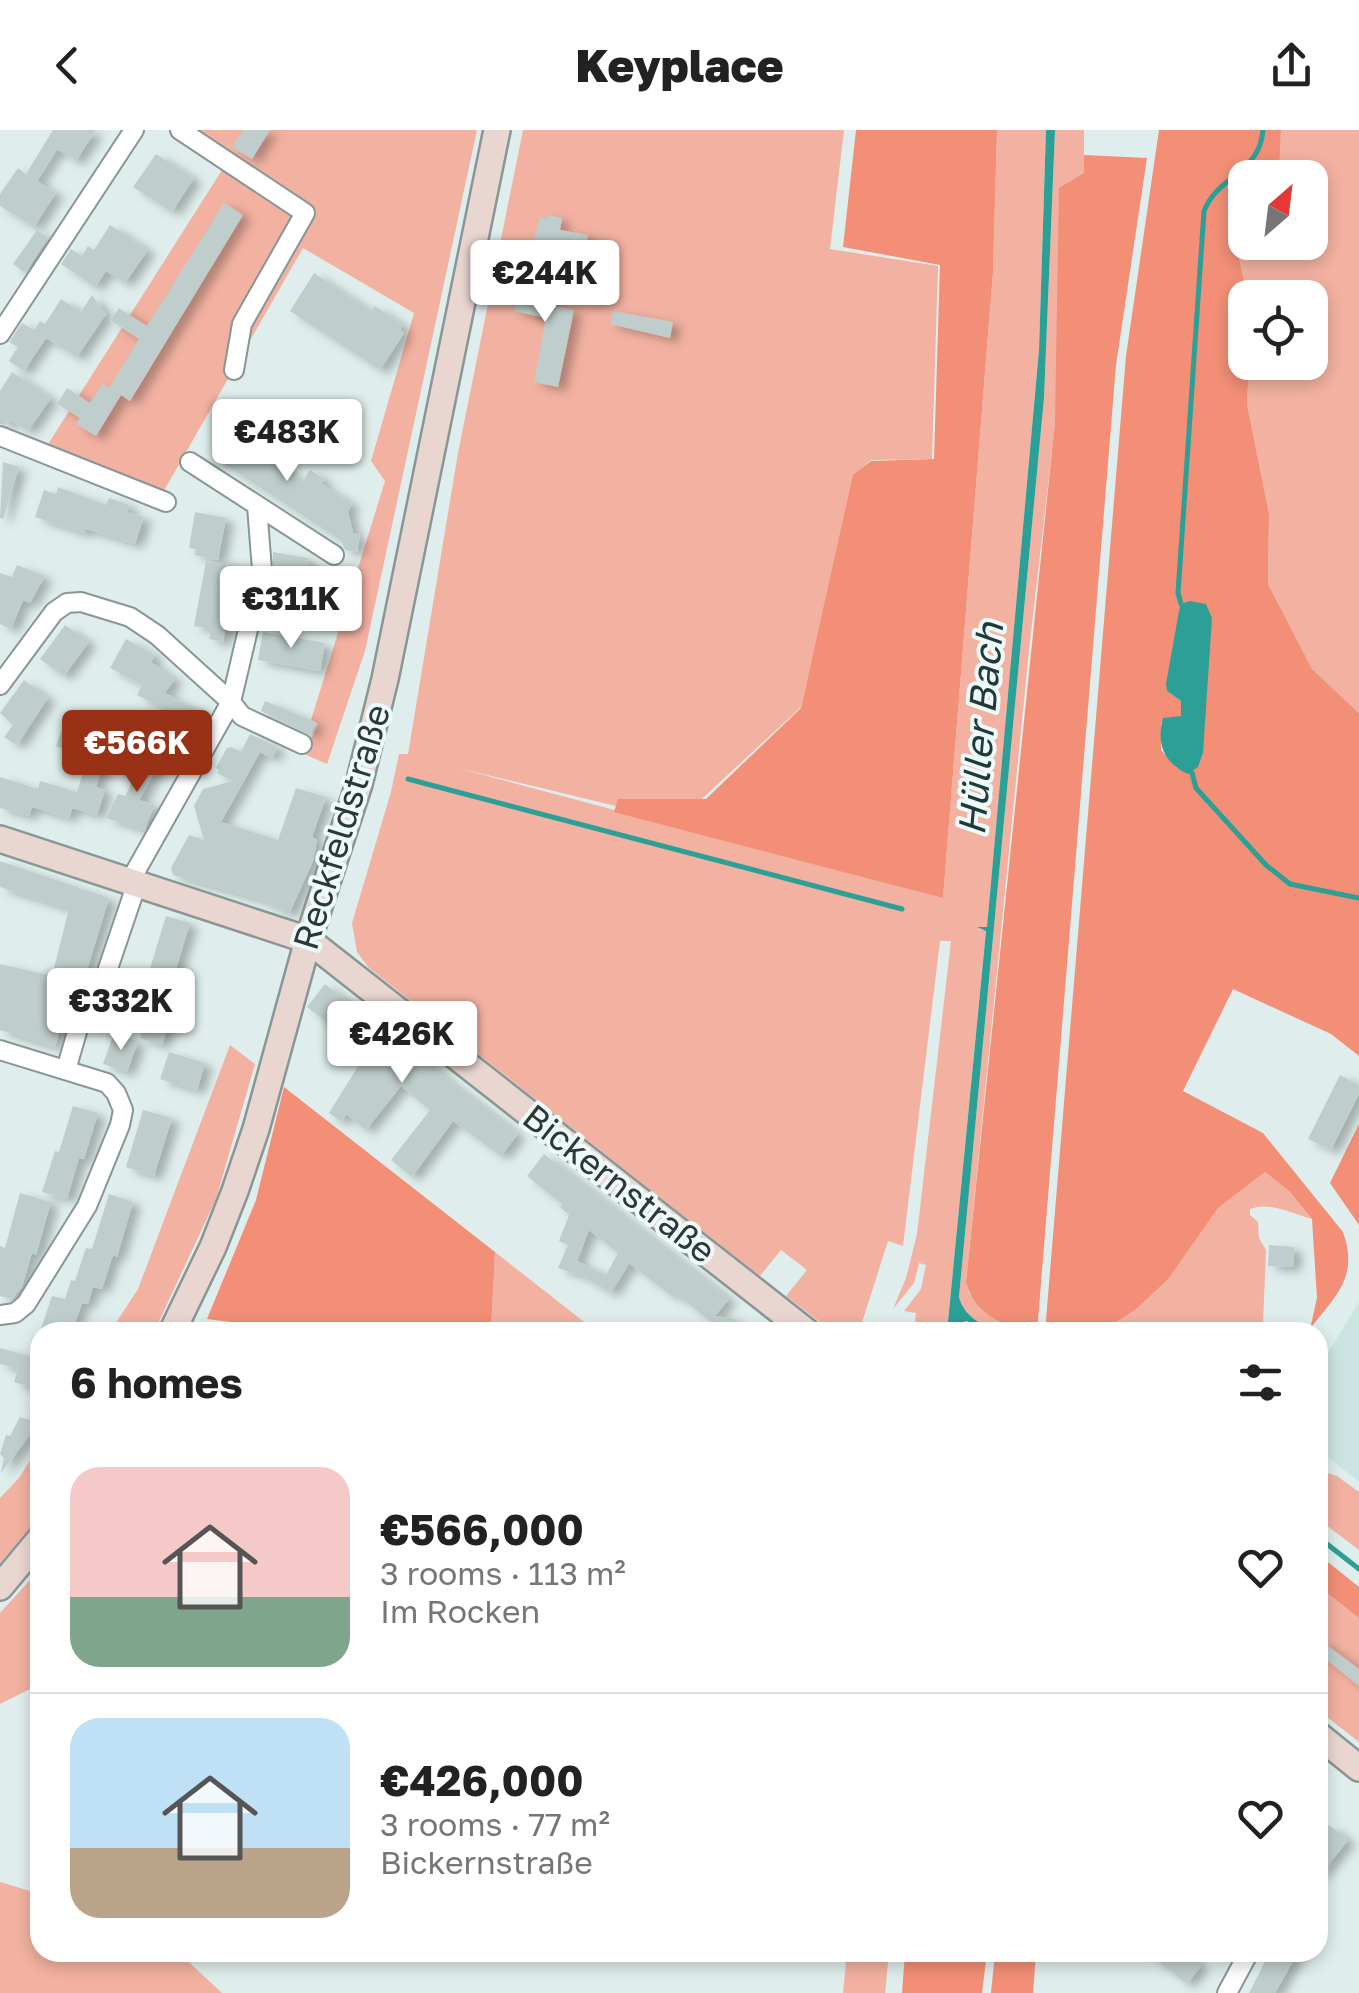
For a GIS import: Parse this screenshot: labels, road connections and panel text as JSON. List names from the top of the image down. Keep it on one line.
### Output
{"streets":{"street":["Reckfeldstraße","Bickernstraße"]},"crossings":[["Reckfeldstraße","Bickernstraße"]],"water":["Hüller Bach"],"north":"top right","page":{"header":"Keyplace","price":["€244K","€483K","€311K","€566K","€332K","€426K"],"heading":"6 homes","list":[{"name":"€566,000","note":"3 rooms · 113 m² · Im Rocken"},{"name":"€426,000","note":"3 rooms · 77 m² · Bickernstraße"}]}}
